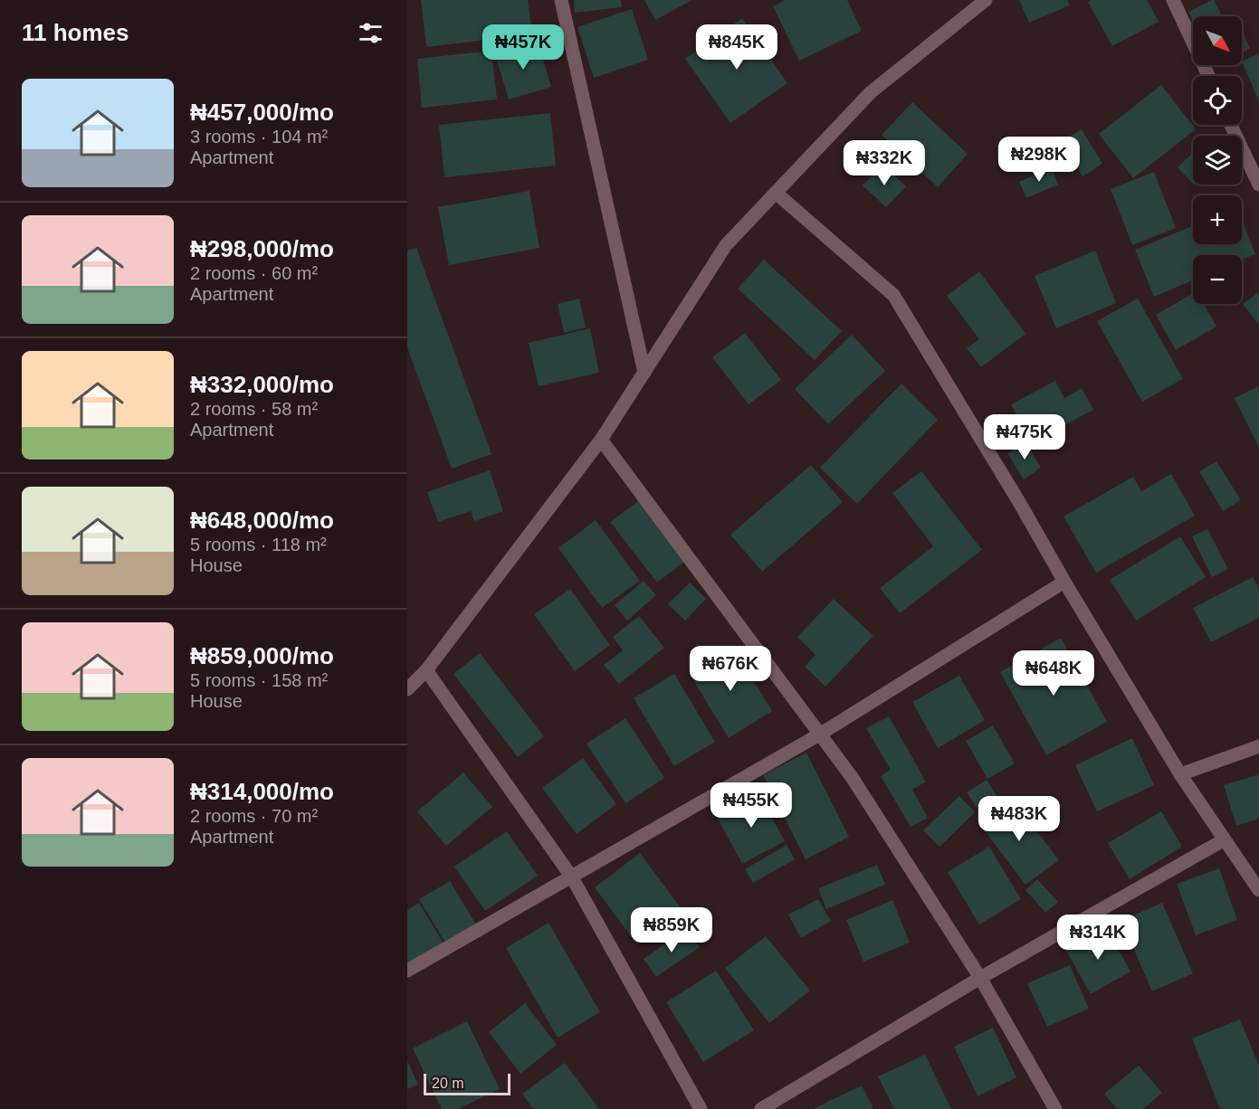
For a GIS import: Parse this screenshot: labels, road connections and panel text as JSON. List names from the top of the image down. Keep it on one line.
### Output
{"scale_bar":"20 m","north":"bottom right","page":{"heading":"11 homes","map_buttons":["+","−"],"price":["₦457K","₦845K","₦298K","₦332K","₦475K","₦676K","₦648K","₦455K","₦483K","₦859K","₦314K"],"list":[{"name":"₦457,000/mo","note":"3 rooms · 104 m² · Apartment"},{"name":"₦298,000/mo","note":"2 rooms · 60 m² · Apartment"},{"name":"₦332,000/mo","note":"2 rooms · 58 m² · Apartment"},{"name":"₦648,000/mo","note":"5 rooms · 118 m² · House"},{"name":"₦859,000/mo","note":"5 rooms · 158 m² · House"},{"name":"₦314,000/mo","note":"2 rooms · 70 m² · Apartment"}],"scale":"20 m"}}
